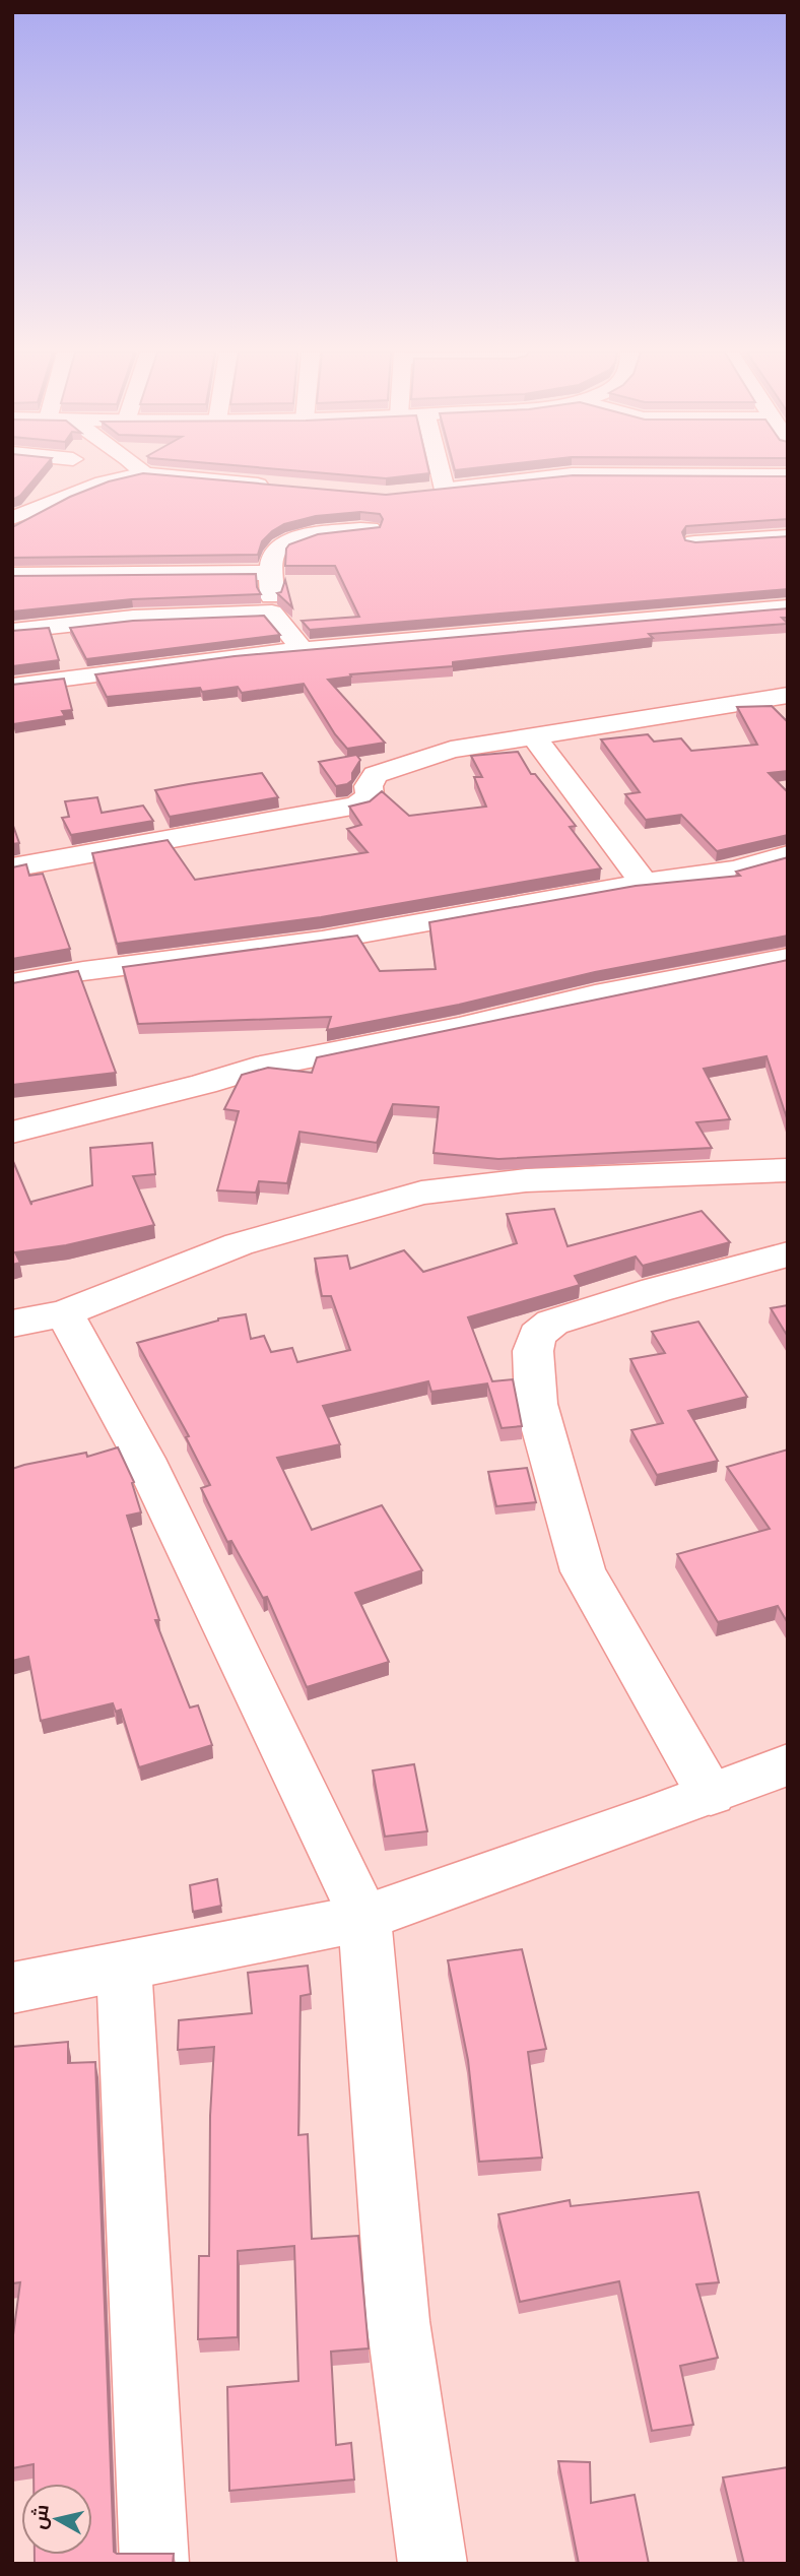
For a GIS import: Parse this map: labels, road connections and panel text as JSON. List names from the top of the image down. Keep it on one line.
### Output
{"north":"left"}
